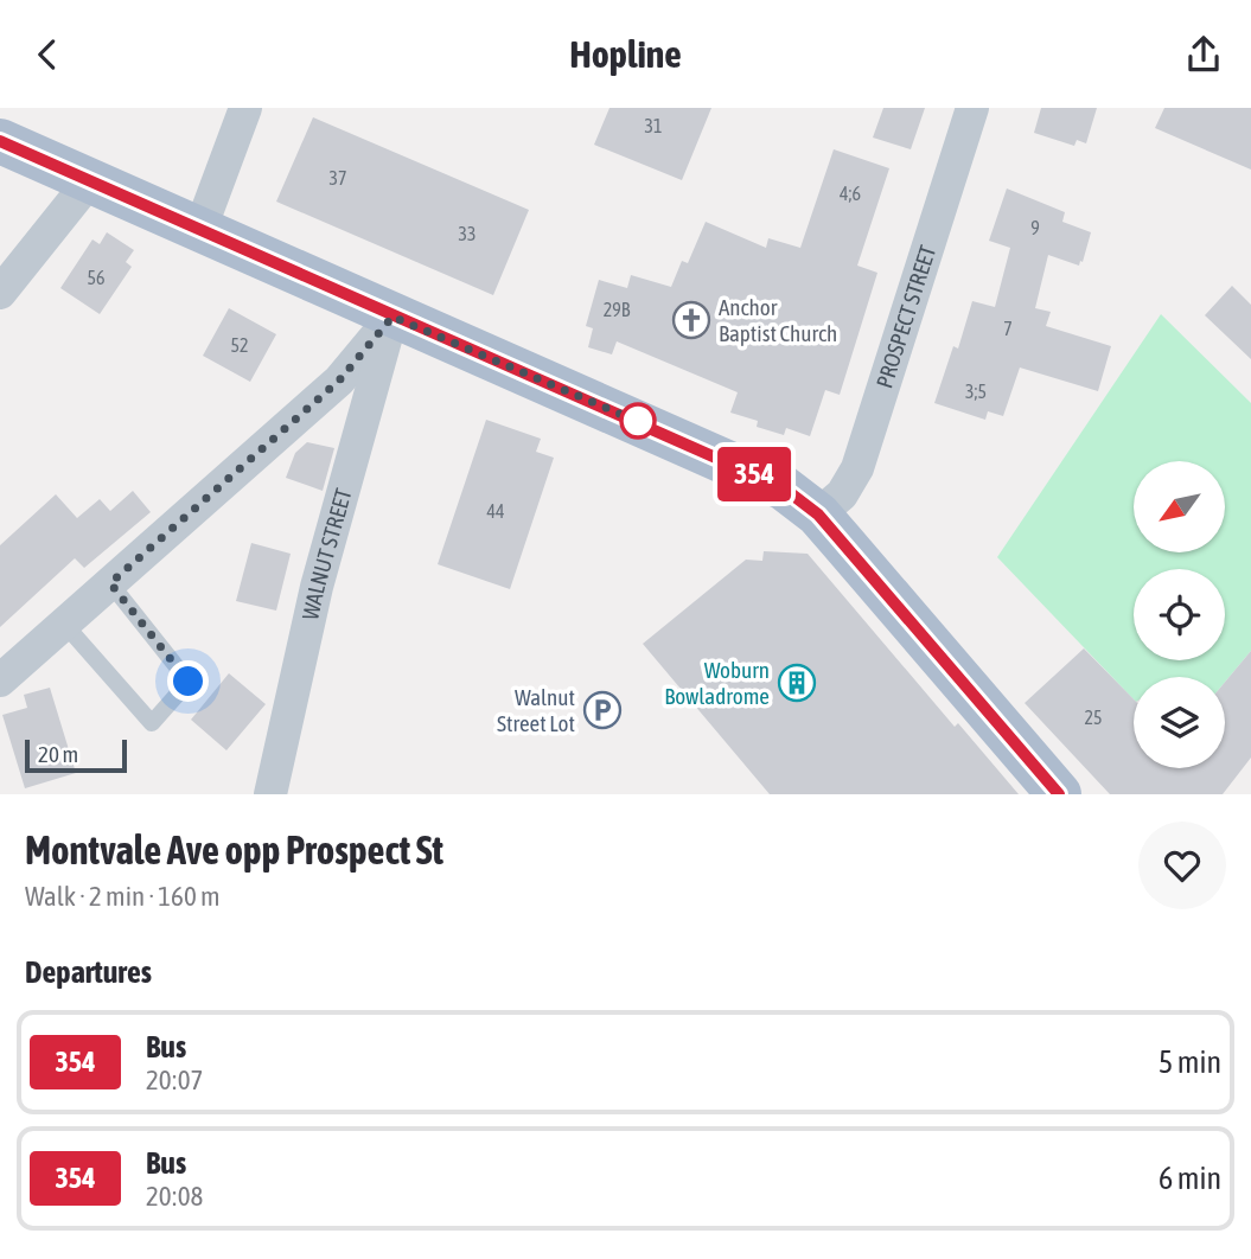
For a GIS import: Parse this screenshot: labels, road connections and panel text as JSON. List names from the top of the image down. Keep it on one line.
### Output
{"streets":{"street":["PROSPECT STREET","WALNUT STREET"]},"places":{"church":["Anchor Baptist Church"],"building":["Woburn Bowladrome"],"parking":["Walnut Street Lot"]},"lines":["bus line 354"],"house_numbers":["31","37","4;6","9","33","56","29B","7","52","3;5","44","25"],"scale_bar":"20 m","north":"bottom left","page":{"header":"Hopline","on_map":"354","scale":"20 m","heading":[["Montvale Ave opp Prospect St","Walk · 2 min · 160 m"],"Departures"],"list":[{"mark":"354","name":"Bus","note":"20:07","value":"5 min"},{"mark":"354","name":"Bus","note":"20:08","value":"6 min"}]}}
